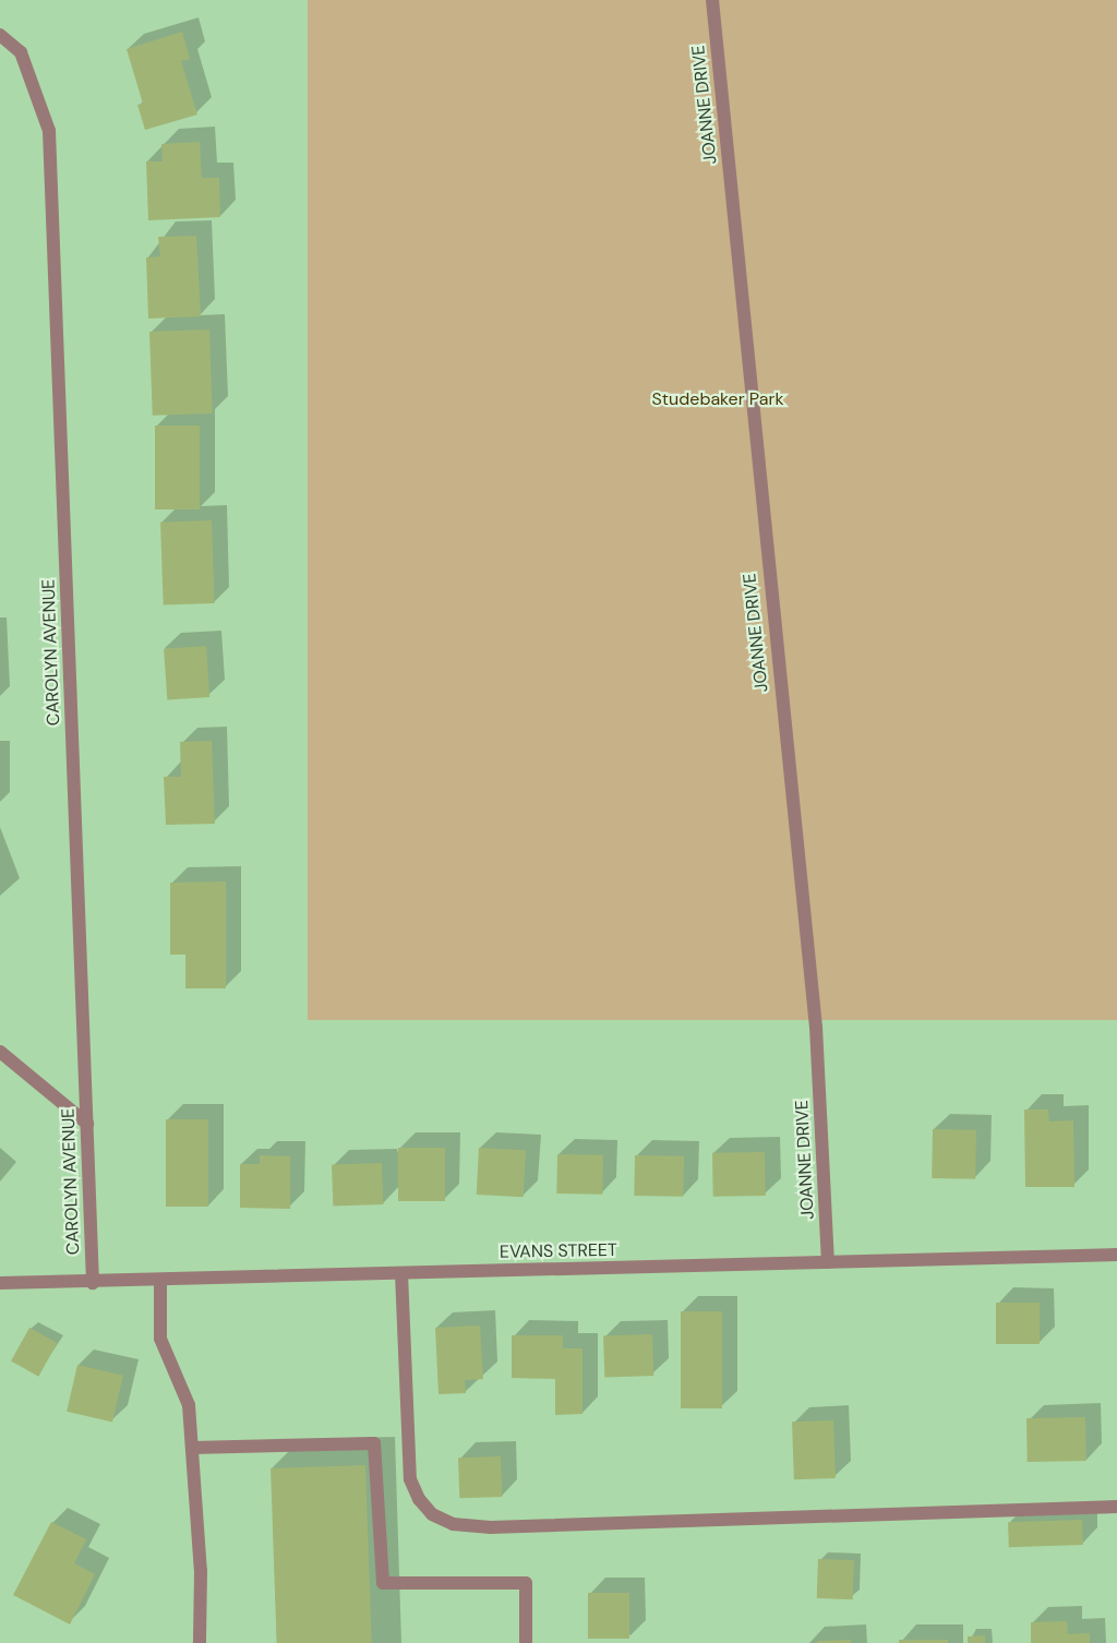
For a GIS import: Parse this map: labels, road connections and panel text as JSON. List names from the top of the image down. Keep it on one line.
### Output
{"streets":{"street":["JOANNE DRIVE","CAROLYN AVENUE","EVANS STREET"]},"crossings":[["JOANNE DRIVE","EVANS STREET"],["CAROLYN AVENUE","EVANS STREET"]],"parks":["Studebaker Park"]}
